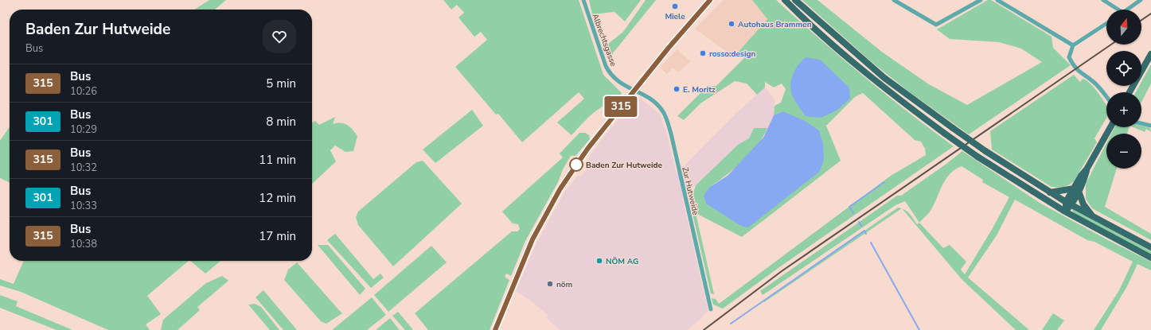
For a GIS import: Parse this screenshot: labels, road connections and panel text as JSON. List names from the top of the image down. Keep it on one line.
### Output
{"streets":{"street":["Albrechtsgasse","Zur Hutweide"]},"crossings":[["Albrechtsgasse","Zur Hutweide"]],"places":["Miele","Autohaus Brammen","rosso:design","E. Moritz","Baden Zur Hutweide","NÖM AG","nöm"],"lines":["bus line 315"],"north":"top","page":{"on_map":"315","map_buttons":["+","−"],"heading":["Baden Zur Hutweide","Bus"],"list":[{"mark":"315","name":"Bus","note":"10:26","value":"5 min"},{"mark":"301","name":"Bus","note":"10:29","value":"8 min"},{"mark":"315","name":"Bus","note":"10:32","value":"11 min"},{"mark":"301","name":"Bus","note":"10:33","value":"12 min"},{"mark":"315","name":"Bus","note":"10:38","value":"17 min"}]}}
